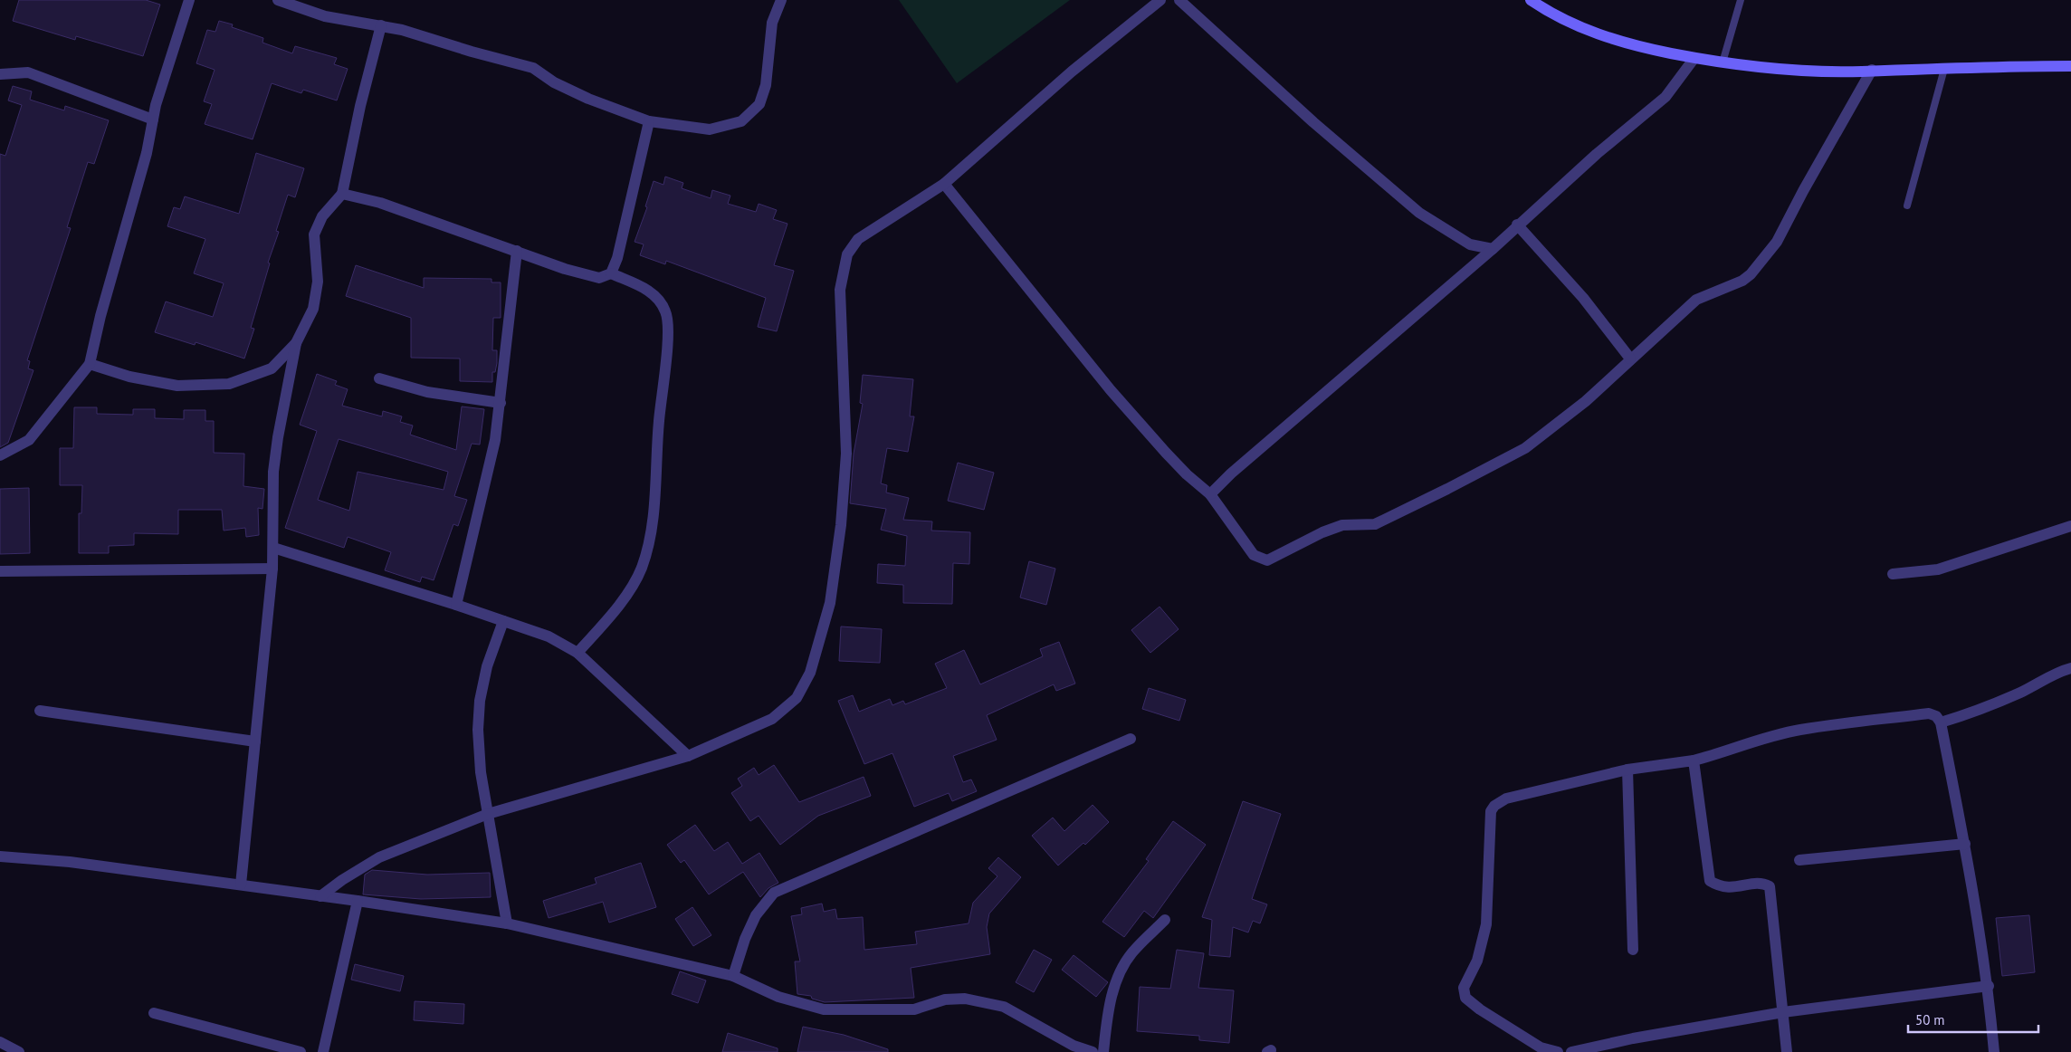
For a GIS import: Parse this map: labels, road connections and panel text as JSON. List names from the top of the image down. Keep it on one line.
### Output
{"scale_bar":"50 m"}
